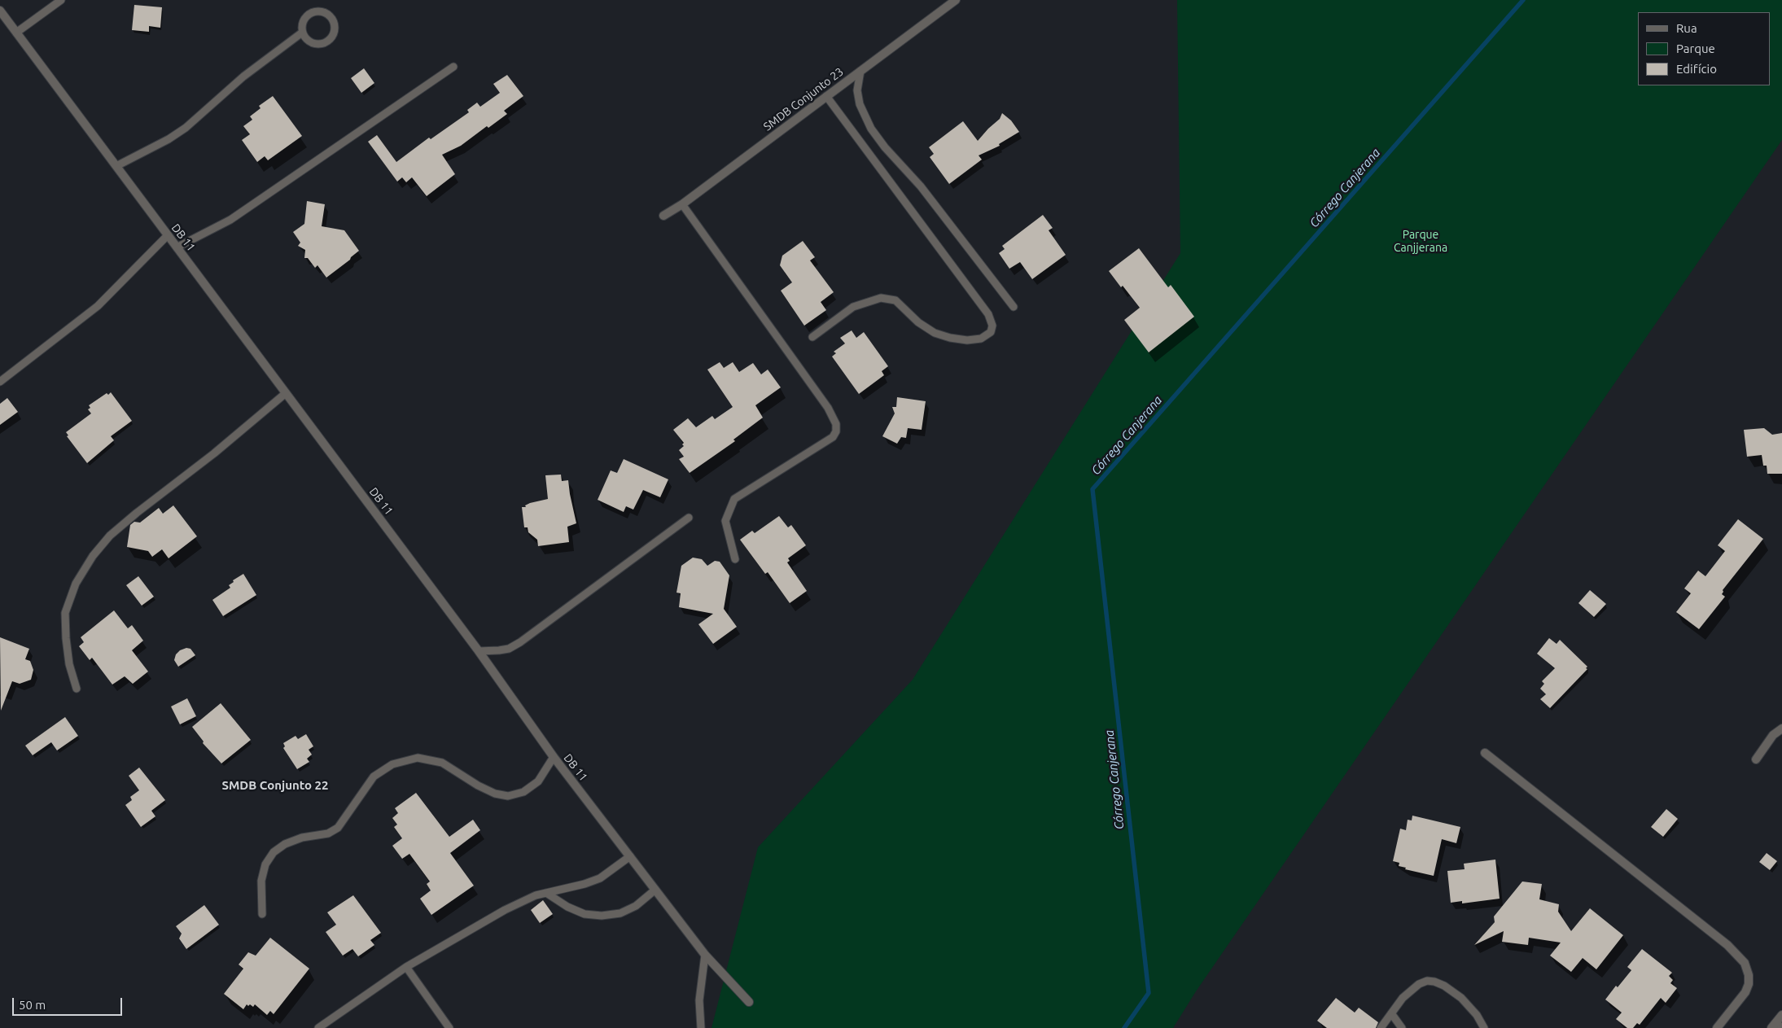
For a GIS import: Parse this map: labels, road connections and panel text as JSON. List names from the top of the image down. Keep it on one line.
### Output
{"streets":{"street":["SMDB Conjunto 23","DB 11"]},"districts":["SMDB Conjunto 22"],"water":["Córrego Canjerana"],"parks":["Parque Canjjerana"],"legend":["Rua","Parque","Edifício"],"scale_bar":"50 m"}
